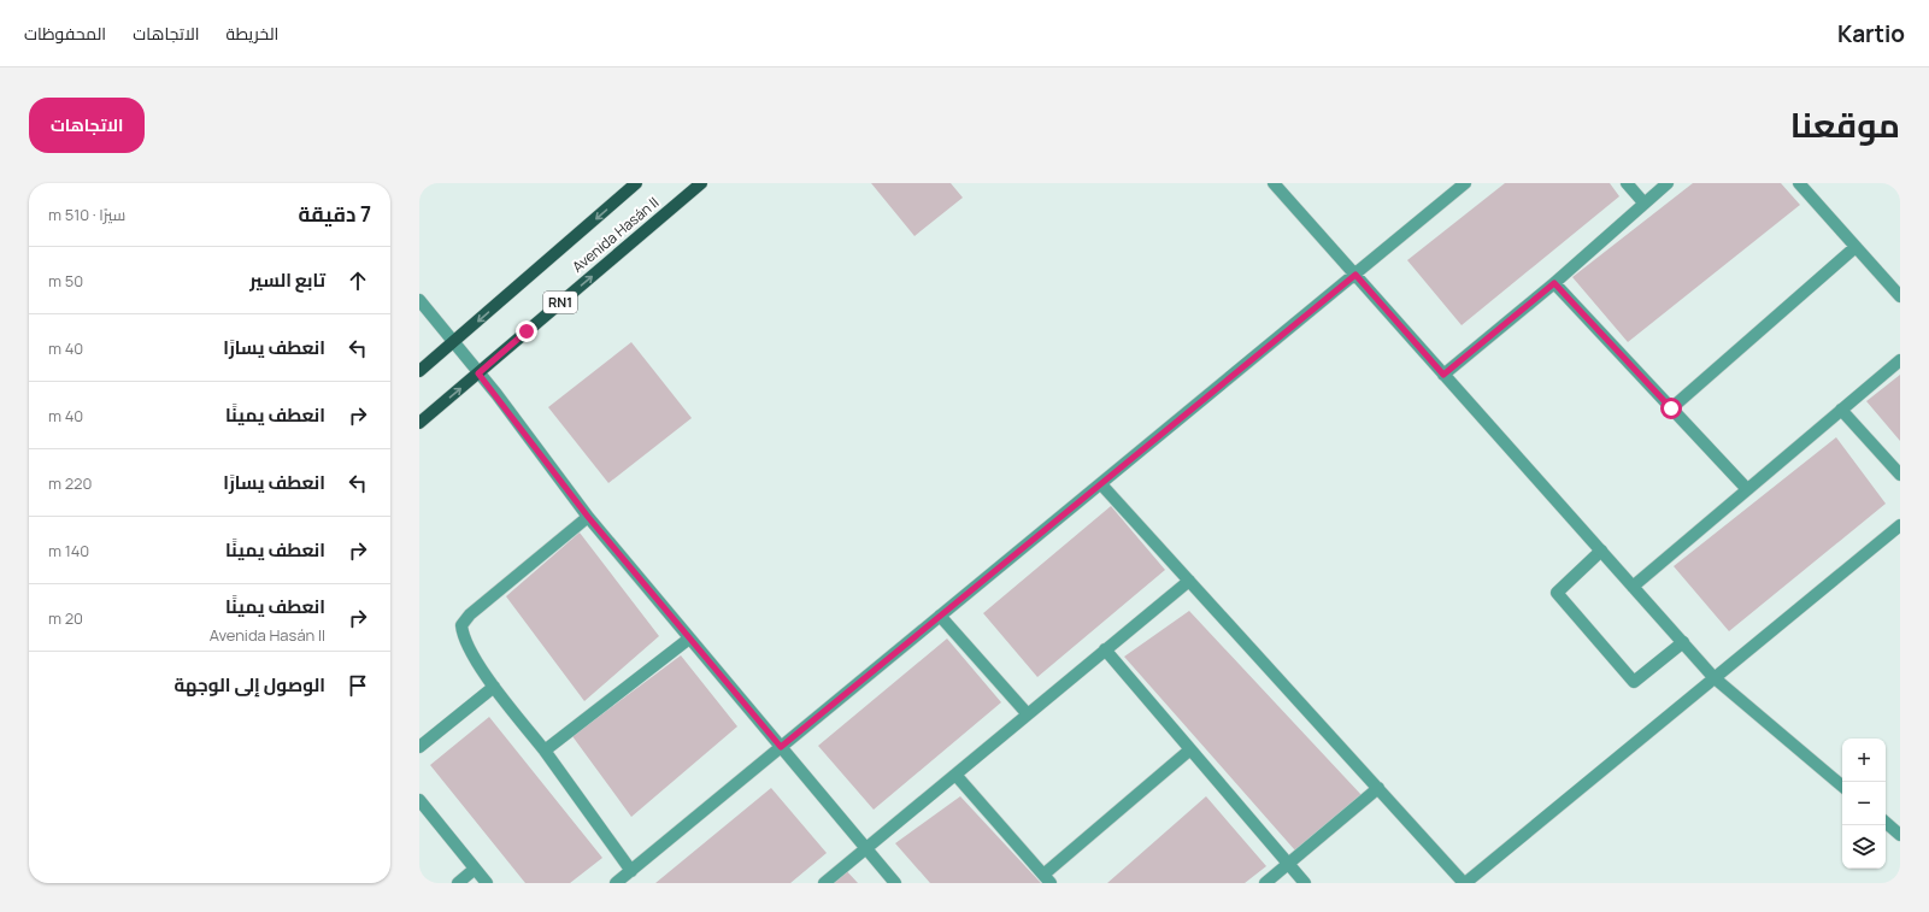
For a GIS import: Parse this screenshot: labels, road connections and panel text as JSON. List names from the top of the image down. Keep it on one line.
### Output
{"streets":{"main road":["Avenida Hasán II","RN1"]},"page":{"header":"Kartio","nav":["الخريطة","الاتجاهات","المحفوظات"],"title":"موقعنا","buttons":"الاتجاهات","heading":["7 دقيقة","سيرًا · 510 m"],"list":[["تابع السير","50 m"],["انعطف يسارًا","40 m"],["انعطف يمينًا","40 m"],["انعطف يسارًا","220 m"],["انعطف يمينًا","140 m"],["انعطف يمينًا","Avenida Hasán II","20 m"],"الوصول إلى الوجهة"],"map_buttons":["+","−"]}}
